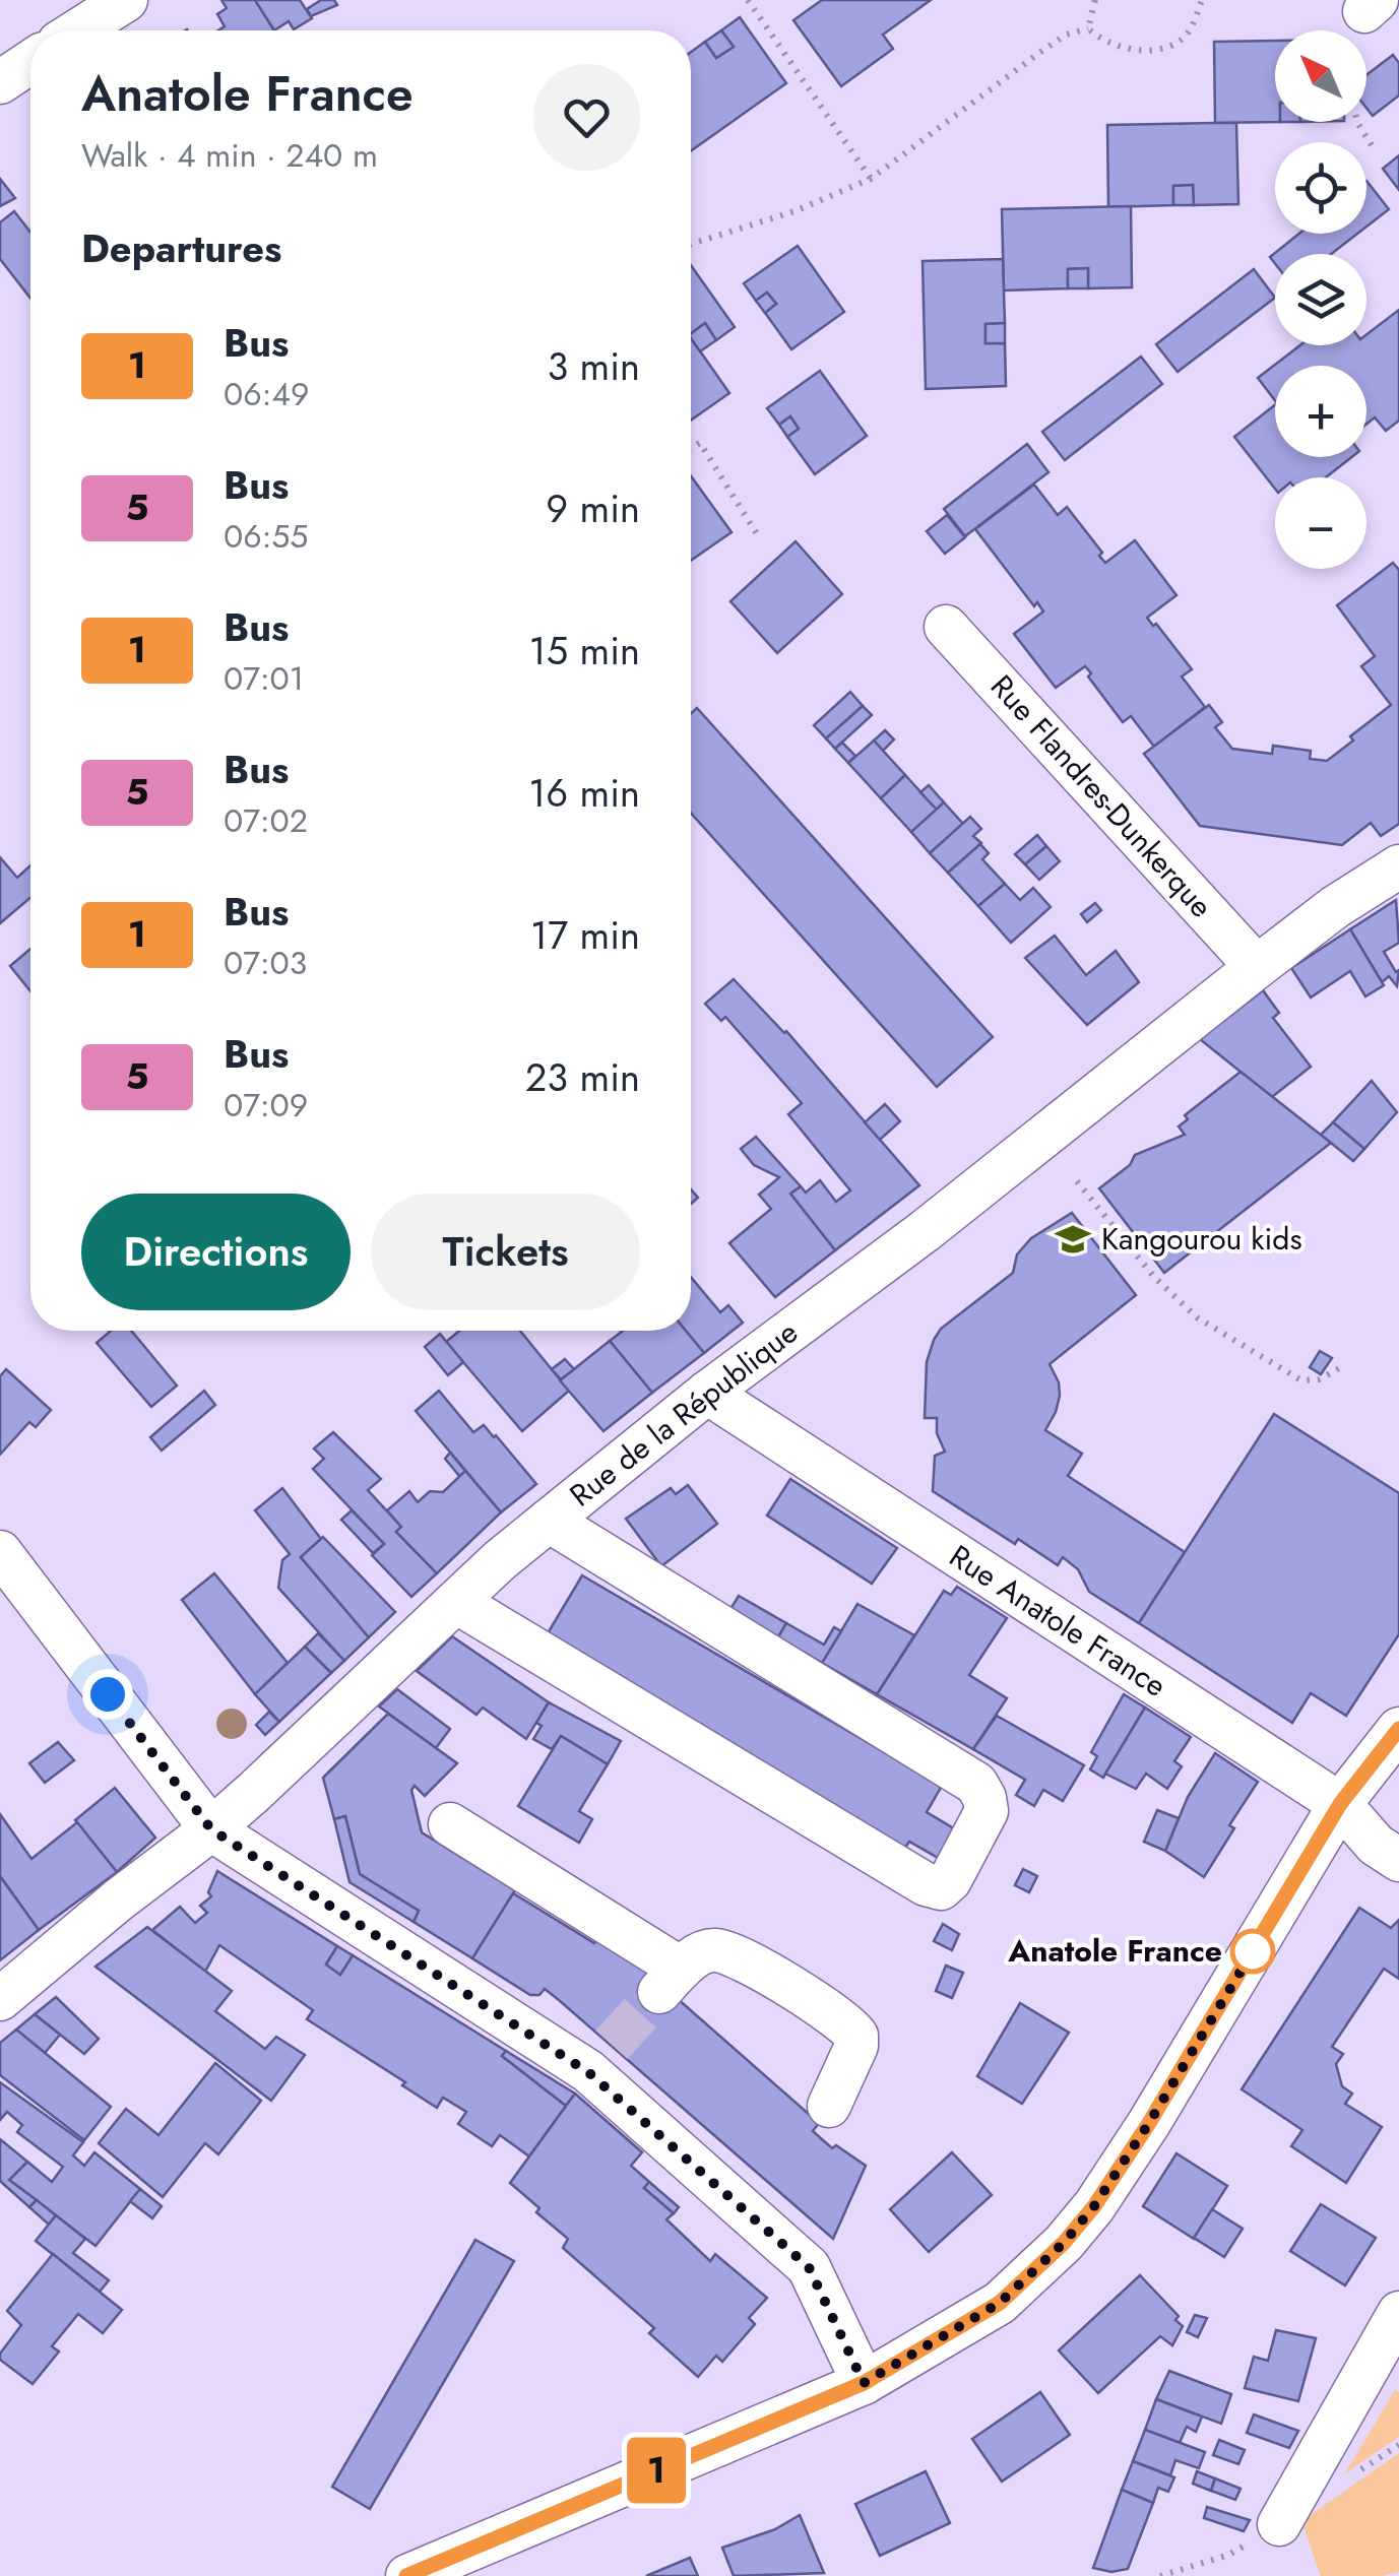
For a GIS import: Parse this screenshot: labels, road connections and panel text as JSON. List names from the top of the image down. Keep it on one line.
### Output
{"streets":{"street":["Rue Flandres-Dunkerque","Rue de la République","Rue Anatole France"]},"crossings":[["Rue Flandres-Dunkerque","Rue de la République"],["Rue de la République","Rue Anatole France"]],"places":{"school or university":["Kangourou kids"],"other":["Anatole France"]},"lines":["bus line 1"],"north":"top left","page":{"on_map":"1","map_buttons":["+","−"],"heading":[["Anatole France","Walk · 4 min · 240 m"],"Departures"],"list":[{"mark":"1","name":"Bus","note":"06:49","value":"3 min"},{"mark":"5","name":"Bus","note":"06:55","value":"9 min"},{"mark":"1","name":"Bus","note":"07:01","value":"15 min"},{"mark":"5","name":"Bus","note":"07:02","value":"16 min"},{"mark":"1","name":"Bus","note":"07:03","value":"17 min"},{"mark":"5","name":"Bus","note":"07:09","value":"23 min"}],"buttons":["Directions","Tickets"]}}
